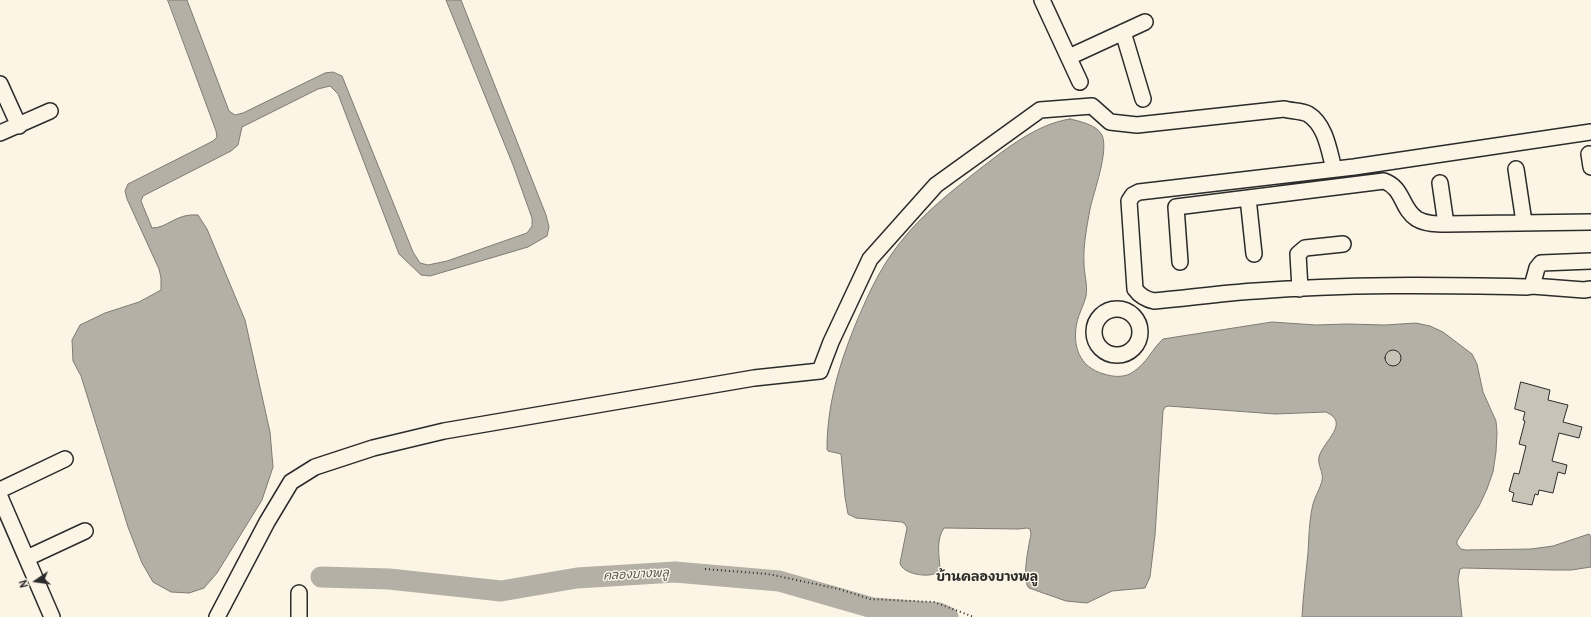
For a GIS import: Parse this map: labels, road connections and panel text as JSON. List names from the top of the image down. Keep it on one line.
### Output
{"districts":["บ้านคลองบางพลู"],"water":["คลองบางพลู"],"north":"left"}
